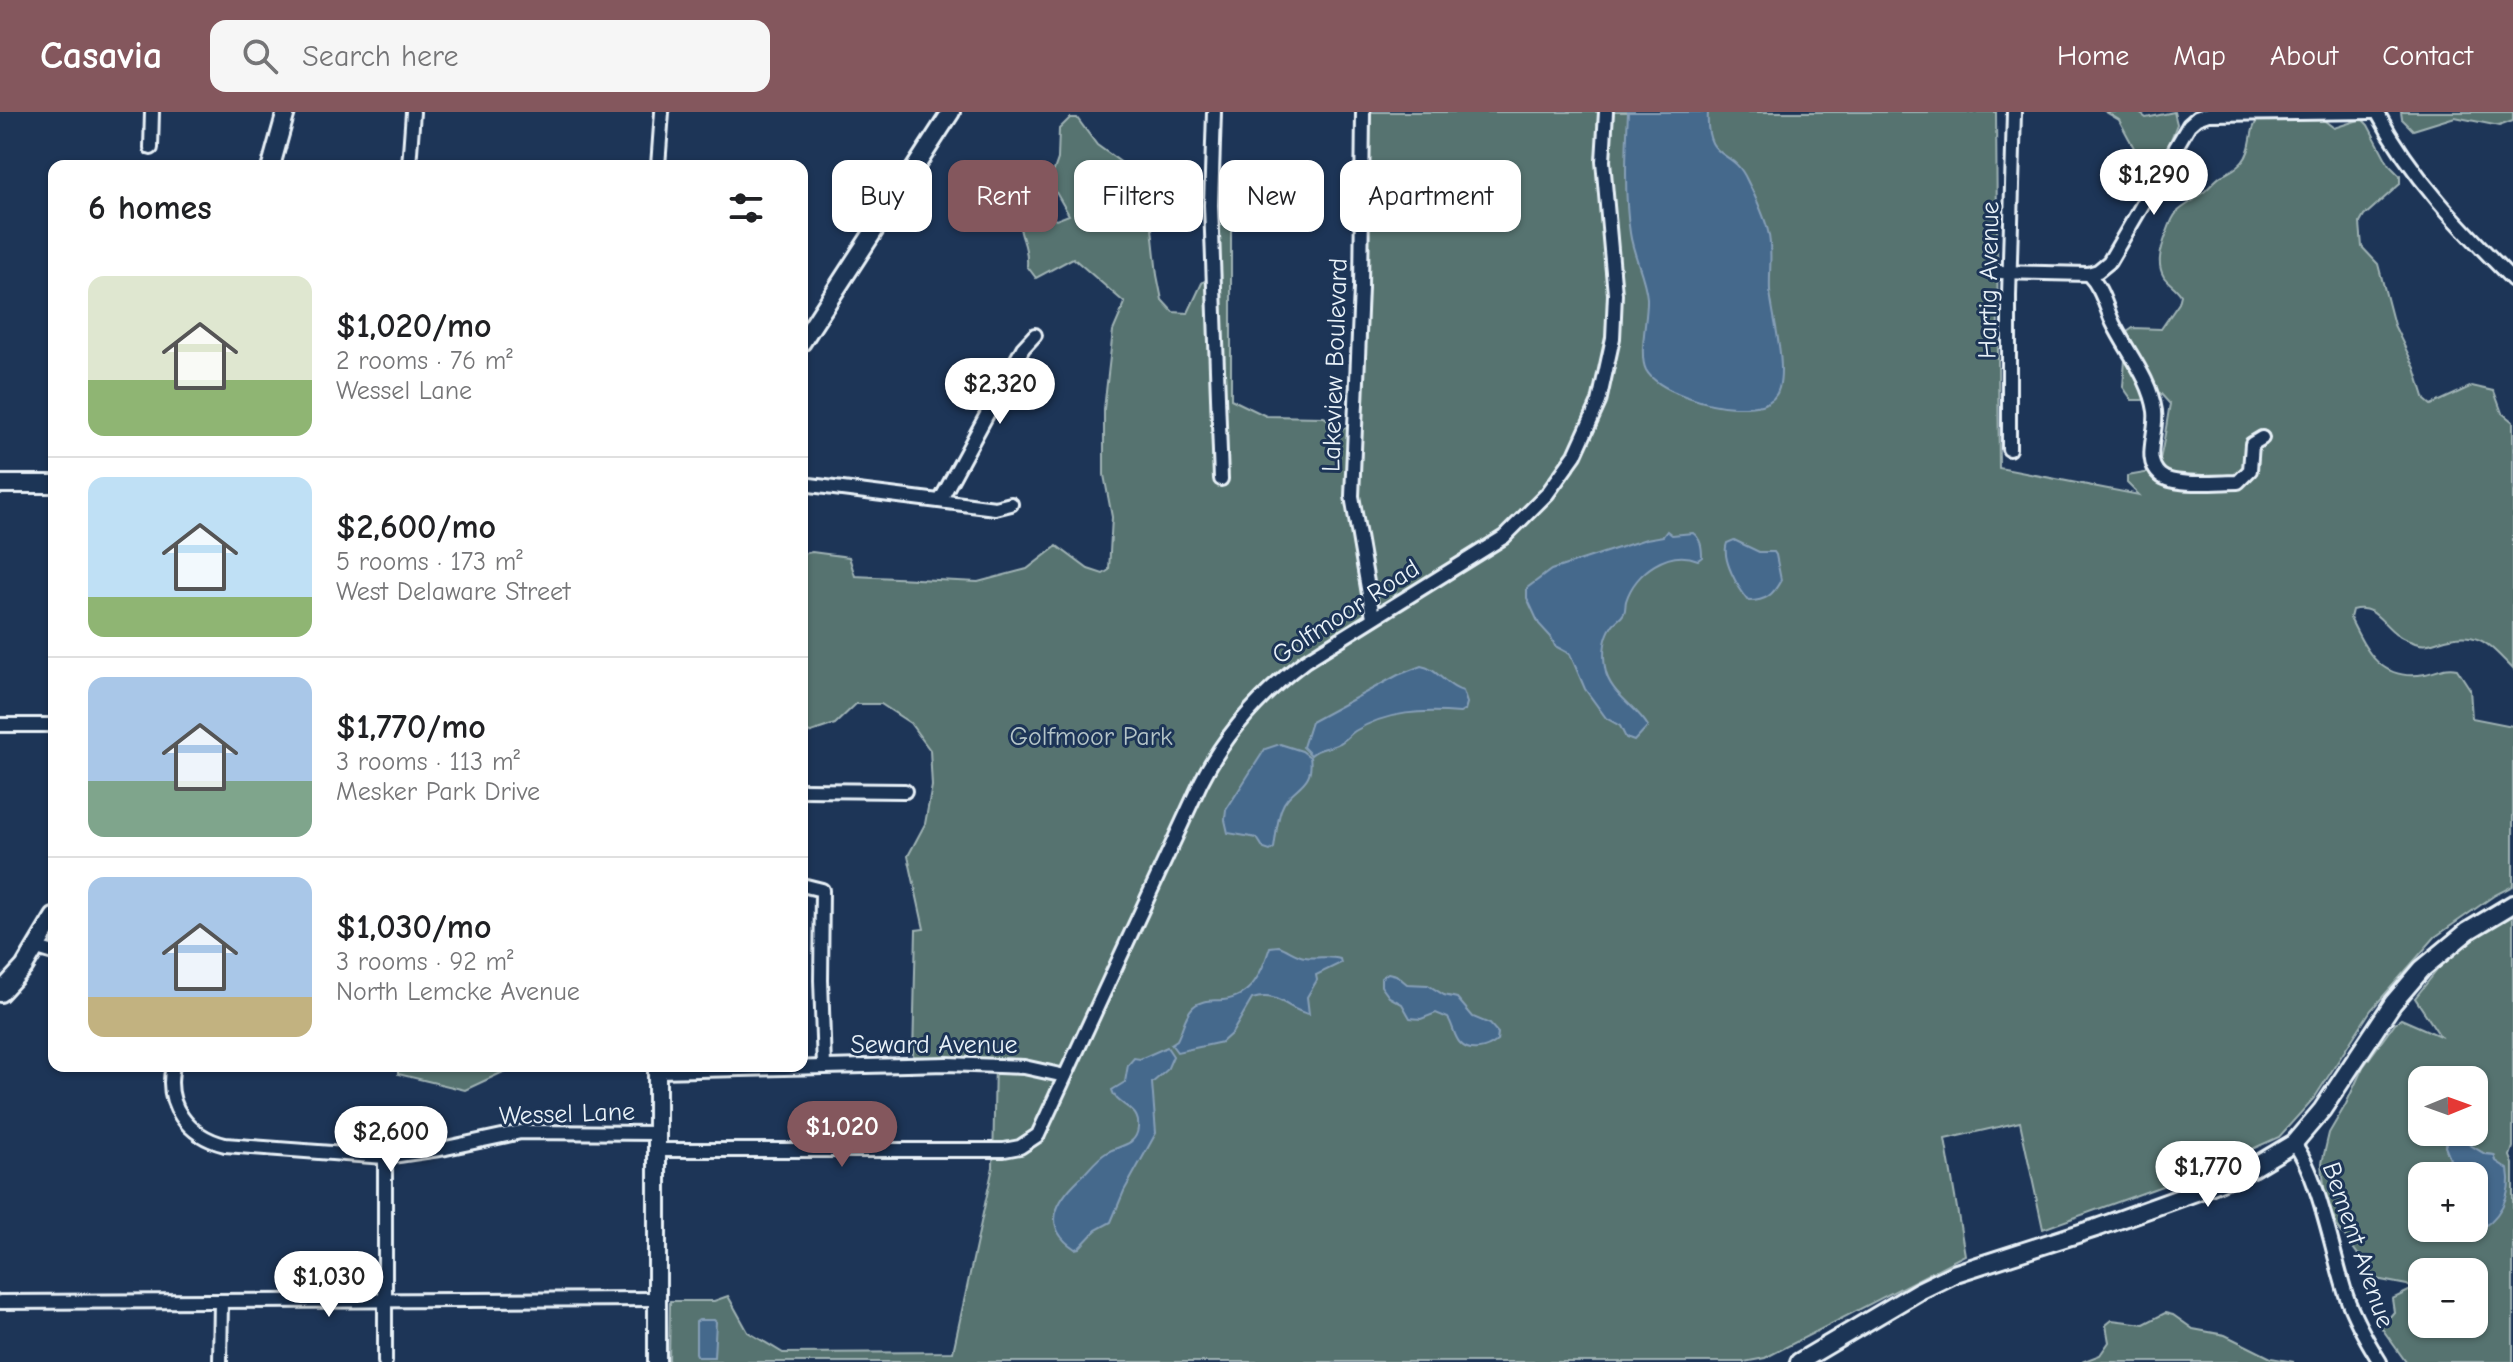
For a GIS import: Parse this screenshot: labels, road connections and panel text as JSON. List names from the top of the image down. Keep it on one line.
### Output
{"streets":{"street":["Hartig Avenue","Lakeview Boulevard","Golfmoor Road","Seward Avenue","Wessel Lane","Bement Avenue"]},"crossings":[["Lakeview Boulevard","Golfmoor Road"],["Golfmoor Road","Seward Avenue"],["Golfmoor Road","Wessel Lane"]],"parks":["Golfmoor Park"],"north":"right","page":{"header":"Casavia","search":"Search here","nav":["Home","Map","About","Contact"],"price":["$1,290","$2,320","$1,020","$2,600","$1,770","$1,030"],"chip":["Buy","Rent","Filters","New","Apartment"],"heading":"6 homes","list":[{"name":"$1,020/mo","note":"2 rooms · 76 m² · Wessel Lane"},{"name":"$2,600/mo","note":"5 rooms · 173 m² · West Delaware Street"},{"name":"$1,770/mo","note":"3 rooms · 113 m² · Mesker Park Drive"},{"name":"$1,030/mo","note":"3 rooms · 92 m² · North Lemcke Avenue"}],"map_buttons":["+","−"]}}
